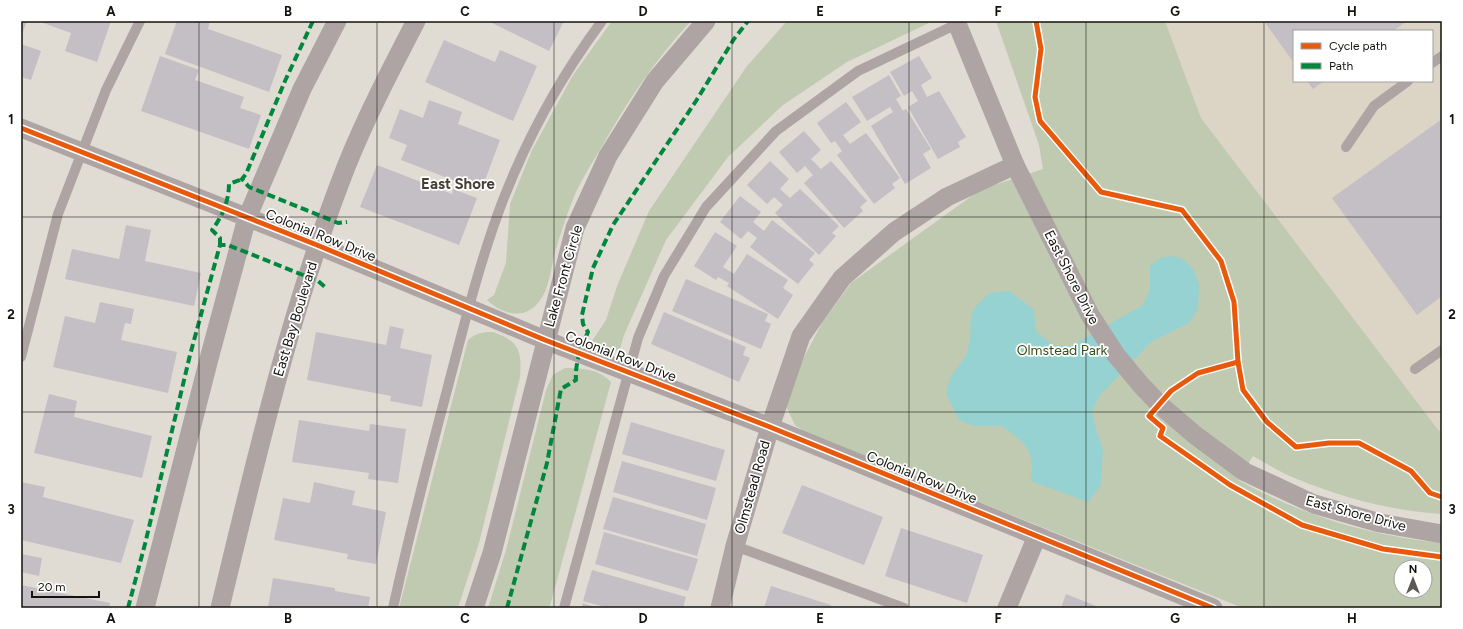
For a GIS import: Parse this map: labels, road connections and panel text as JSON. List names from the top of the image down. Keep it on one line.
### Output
{"streets":{"street":["Colonial Row Drive","Lake Front Circle","East Shore Drive","East Bay Boulevard","Olmstead Road"]},"crossings":[["Colonial Row Drive","Lake Front Circle"],["Colonial Row Drive","East Bay Boulevard"],["Colonial Row Drive","Olmstead Road"],["East Shore Drive","Olmstead Road"]],"districts":["East Shore"],"parks":["Olmstead Park"],"legend":["Cycle path","Path"],"scale_bar":"20 m","north":"top","grid":{"columns":["A","B","C","D","E","F","G","H"],"rows":["1","2","3"]}}
